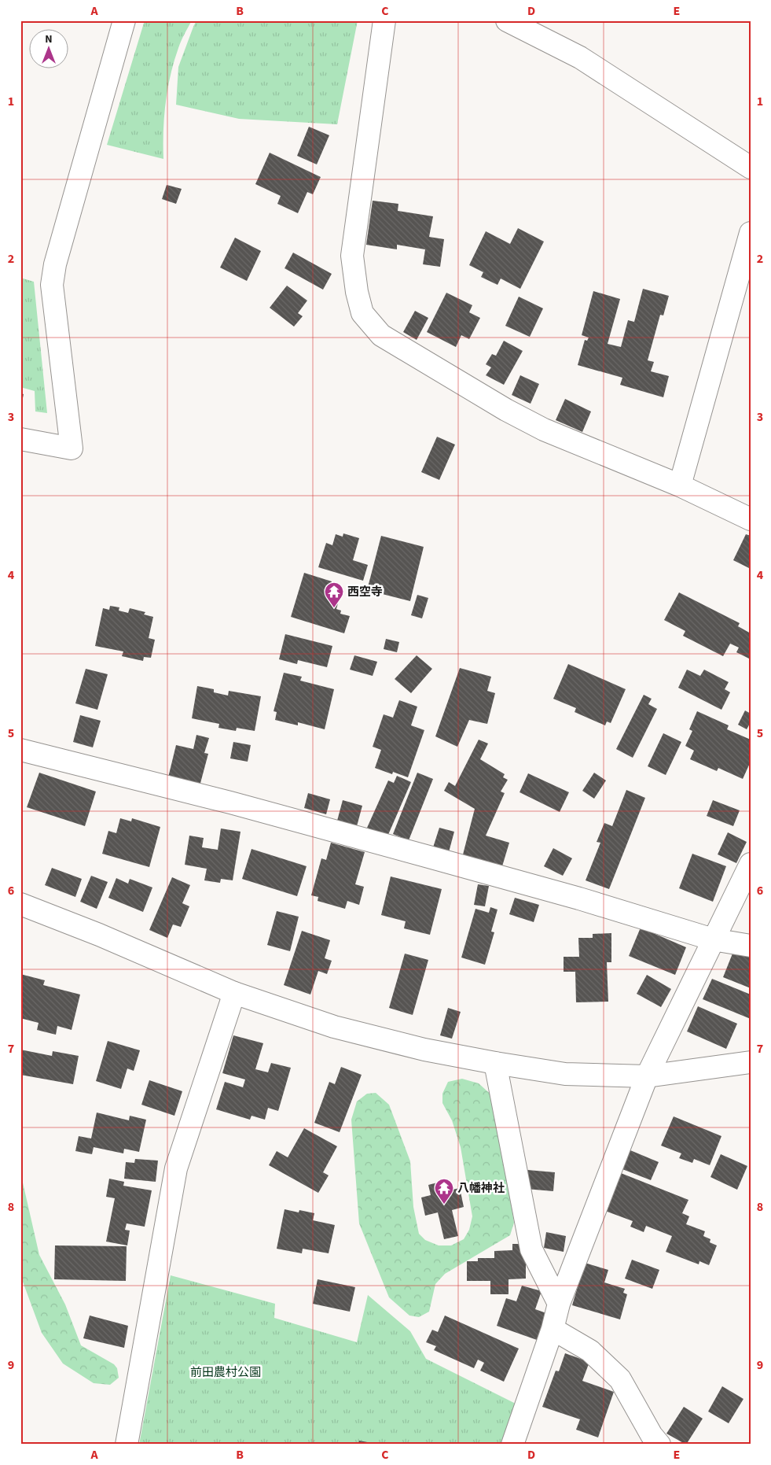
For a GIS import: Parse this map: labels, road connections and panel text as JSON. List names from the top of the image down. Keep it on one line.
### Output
{"parks":["前田農村公園"],"places":{"temple":["西空寺","八幡神社"]},"north":"top","grid":{"columns":["A","B","C","D","E"],"rows":["1","2","3","4","5","6","7","8","9"]}}
